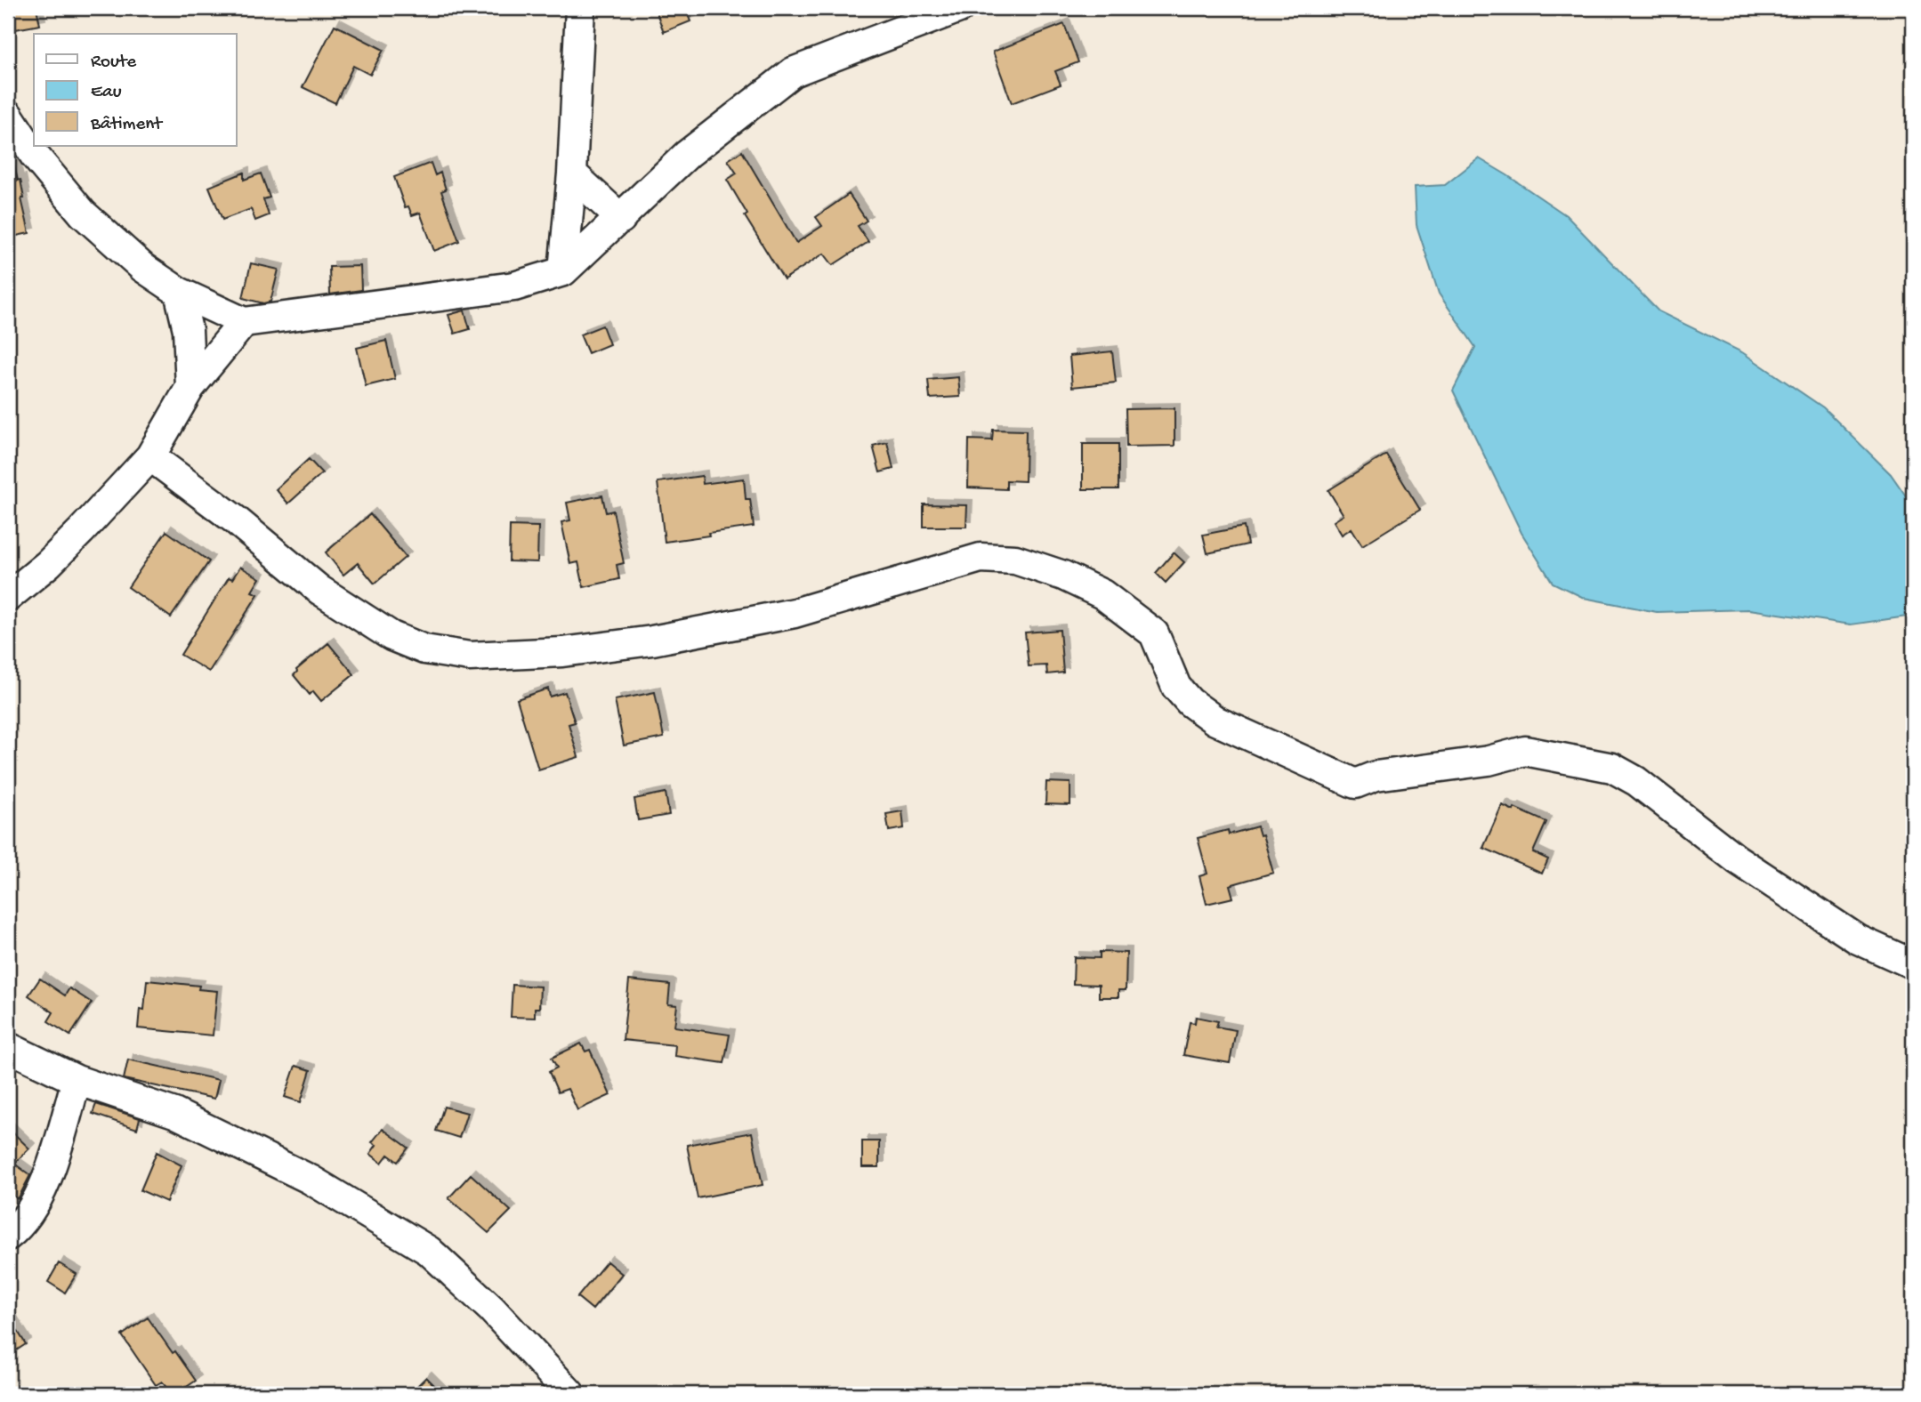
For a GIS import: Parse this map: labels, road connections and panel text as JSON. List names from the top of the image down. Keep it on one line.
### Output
{"legend":["Route","Eau","Bâtiment"]}
